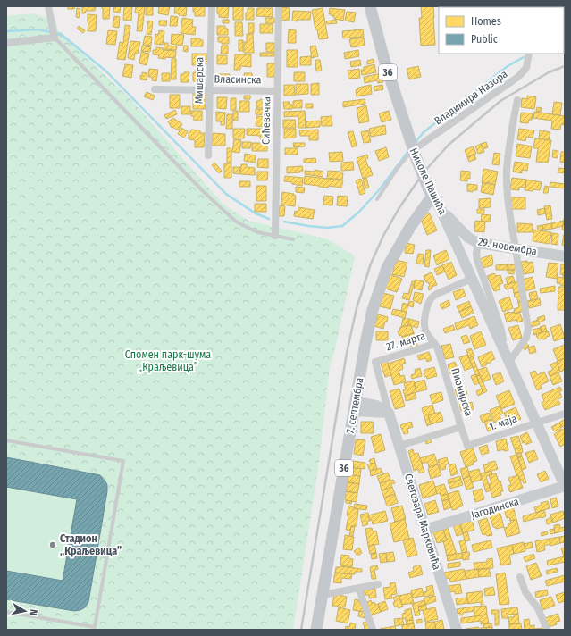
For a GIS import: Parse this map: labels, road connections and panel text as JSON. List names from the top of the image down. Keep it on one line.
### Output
{"streets":{"main road":["36","Николе Пашића","7. септембра"],"street":["Власинска","Мишарска","Владимира Назора","Сићевачка","29. новембра","27. марта","Пионирска","1. маја","Јагодинска","Светозара Марковића"]},"crossings":[["Власинска","Мишарска"],["Власинска","Сићевачка"],["Владимира Назора","Николе Пашића"],["Николе Пашића","29. новембра"],["Николе Пашића","27. марта"],["Николе Пашића","7. септембра"],["Николе Пашића","1. маја"],["Николе Пашића","Јагодинска"],["27. марта","Пионирска"],["27. марта","Светозара Марковића"],["Пионирска","1. маја"],["Пионирска","Светозара Марковића"],["Јагодинска","Светозара Марковића"]],"parks":["Спомен парк-шума „Краљевица”"],"places":["Стадион „Краљевица”"],"legend":["Homes","Public"],"north":"right"}
